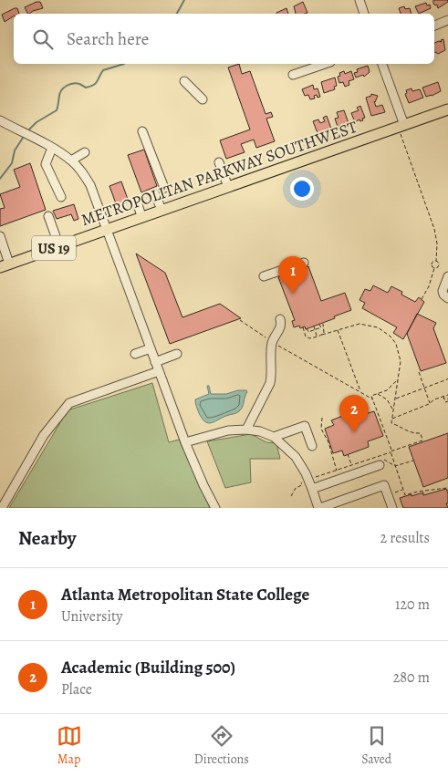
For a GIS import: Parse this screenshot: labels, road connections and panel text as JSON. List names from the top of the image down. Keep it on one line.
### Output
{"streets":{"main road":["METROPOLITAN PARKWAY SOUTHWEST","US 19"]},"page":{"search":"Search here","pins":["1","2"],"heading":["Nearby","2 results"],"list":[{"mark":"1","name":"Atlanta Metropolitan State College","note":"University","value":"120 m"},{"mark":"2","name":"Academic (Building 500)","note":"Place","value":"280 m"}],"nav":["Map","Directions","Saved"]}}
